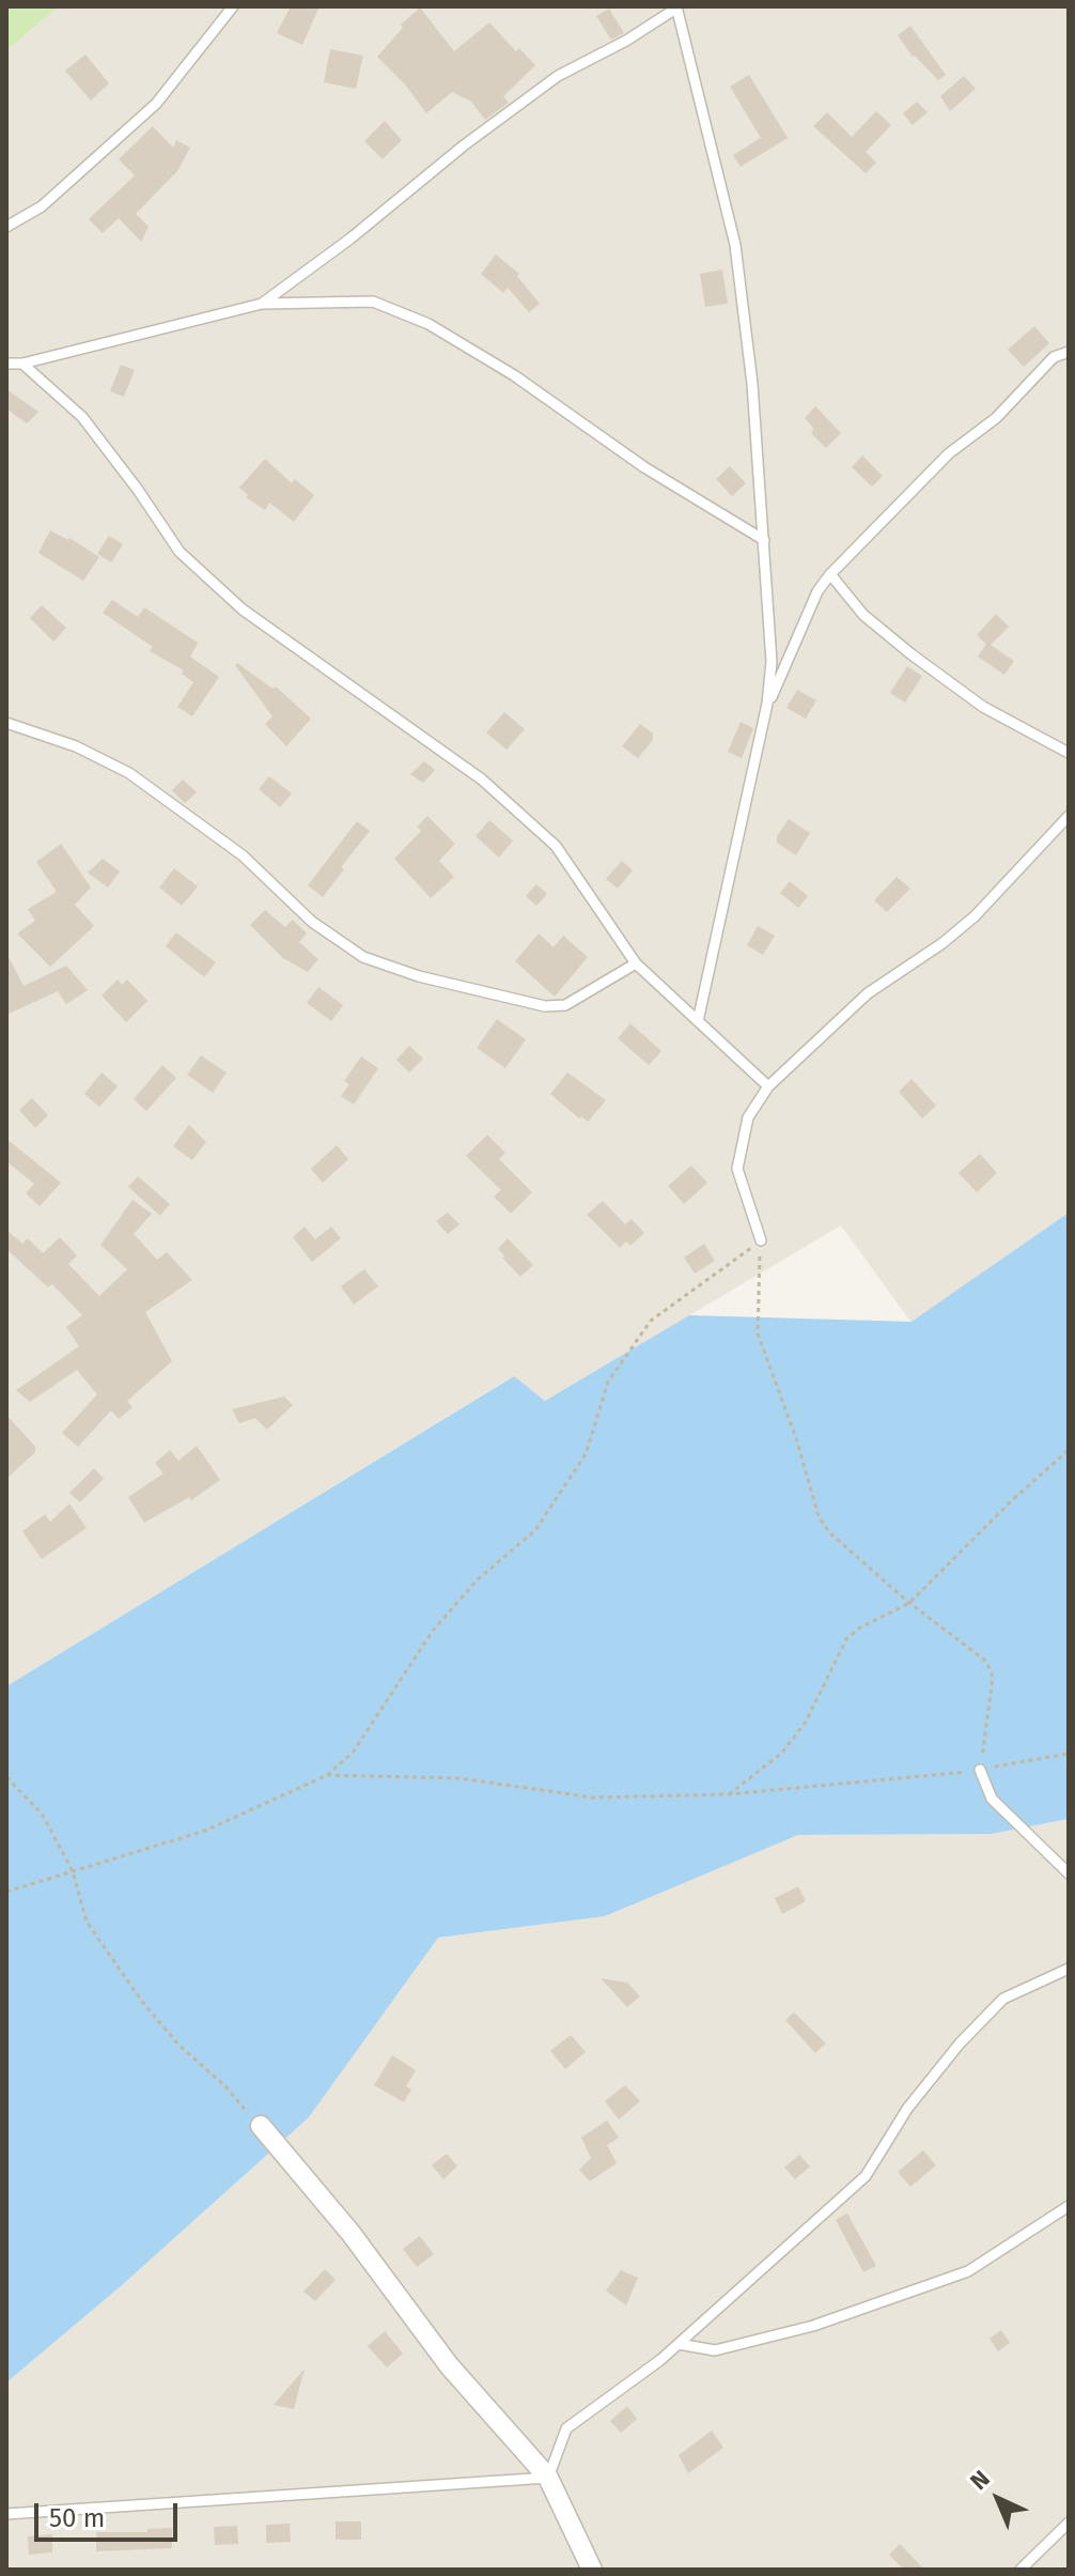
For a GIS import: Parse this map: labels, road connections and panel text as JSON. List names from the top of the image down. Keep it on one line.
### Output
{"scale_bar":"50 m","north":"top left"}
